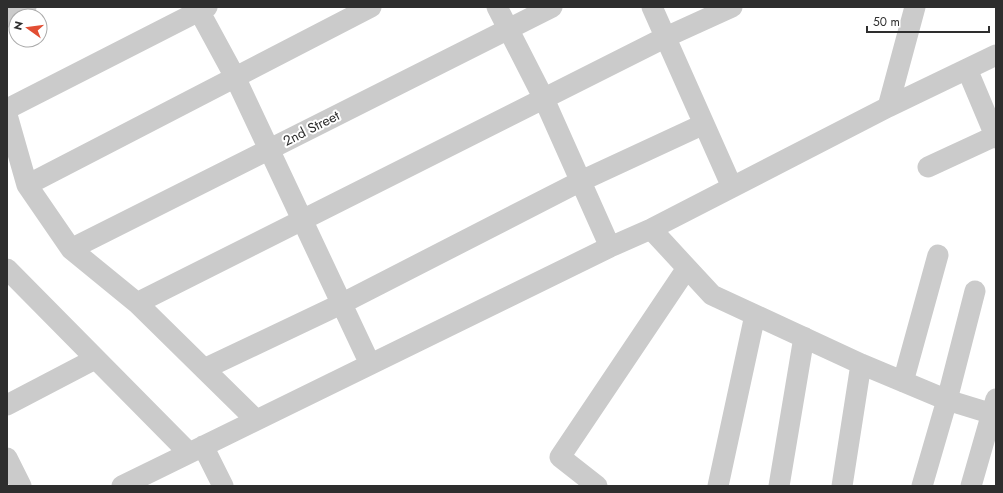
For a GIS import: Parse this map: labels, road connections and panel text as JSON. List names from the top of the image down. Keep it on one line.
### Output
{"streets":{"street":["2nd Street"]},"scale_bar":"50 m","north":"left"}
